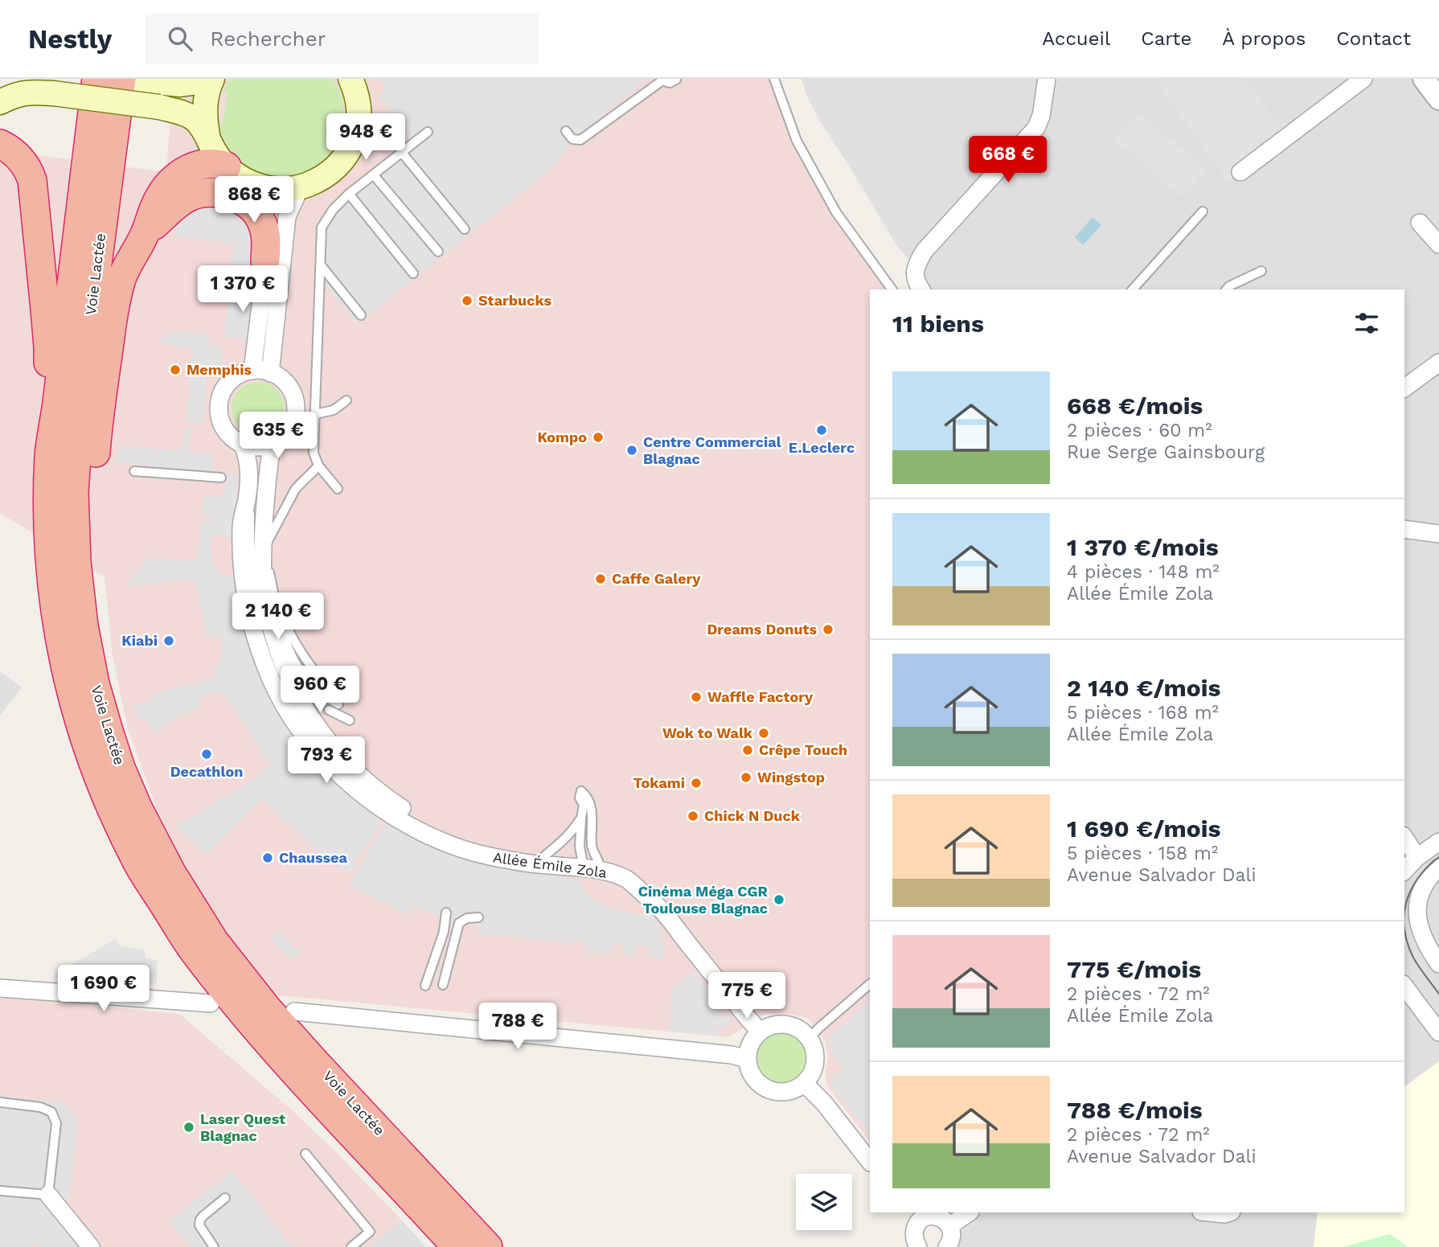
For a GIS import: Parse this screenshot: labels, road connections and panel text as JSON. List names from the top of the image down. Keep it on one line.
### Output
{"streets":{"highway":["Voie Lactée"],"street":["Allée Émile Zola"]},"places":["Starbucks","Memphis","E.Leclerc","Kompo","Centre Commercial Blagnac","Caffe Galery","Dreams Donuts","Kiabi","Waffle Factory","Wok to Walk","Crêpe Touch","Decathlon","Wingstop","Tokami","Chick N Duck","Chaussea","Cinéma Méga CGR Toulouse Blagnac","Laser Quest Blagnac"],"page":{"header":"Nestly","search":"Rechercher","nav":["Accueil","Carte","À propos","Contact"],"price":["948 €","668 €","868 €","1 370 €","635 €","2 140 €","960 €","793 €","1 690 €","775 €","788 €"],"heading":"11 biens","list":[{"name":"668 €/mois","note":"2 pièces · 60 m² · Rue Serge Gainsbourg"},{"name":"1 370 €/mois","note":"4 pièces · 148 m² · Allée Émile Zola"},{"name":"2 140 €/mois","note":"5 pièces · 168 m² · Allée Émile Zola"},{"name":"1 690 €/mois","note":"5 pièces · 158 m² · Avenue Salvador Dali"},{"name":"775 €/mois","note":"2 pièces · 72 m² · Allée Émile Zola"},{"name":"788 €/mois","note":"2 pièces · 72 m² · Avenue Salvador Dali"}]}}
